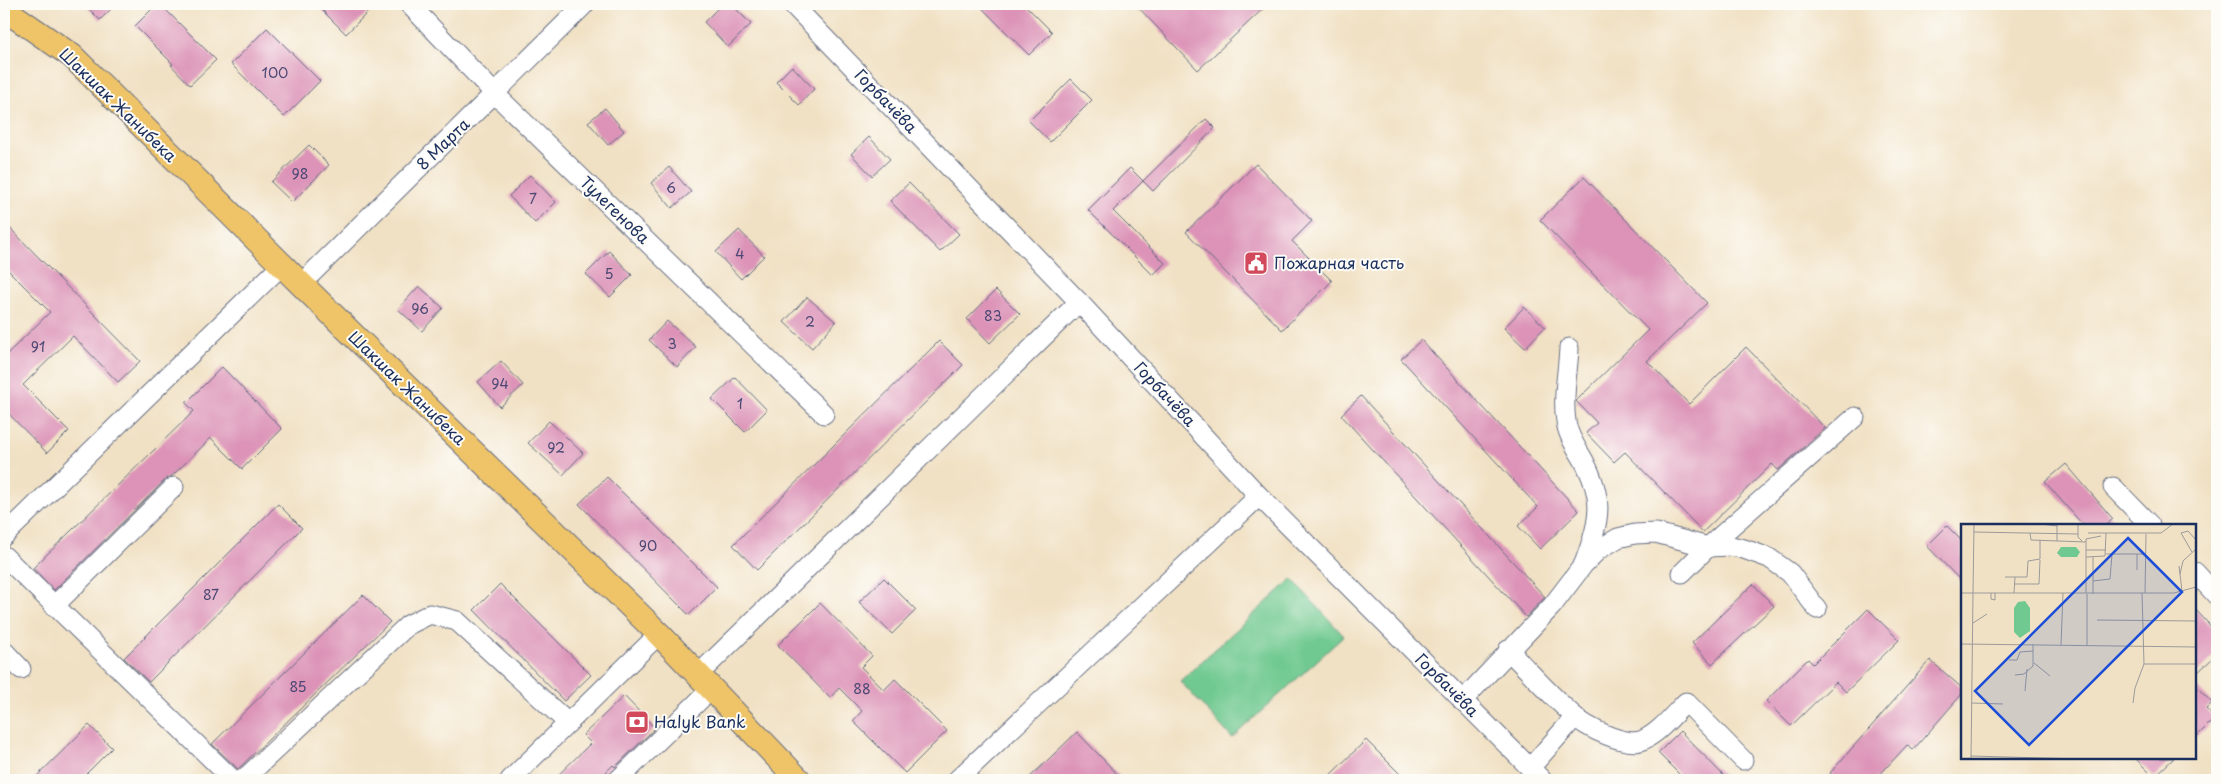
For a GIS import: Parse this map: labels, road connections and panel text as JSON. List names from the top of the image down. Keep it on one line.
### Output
{"streets":{"main road":["Шакшак Жанибека"],"street":["Горбачёва","8 Марта","Тулегенова"]},"crossings":[["Шакшак Жанибека","8 Марта"],["8 Марта","Тулегенова"]],"places":{"public building":["Пожарная часть"],"bank":["Halyk Bank"]},"house_numbers":["100","98","6","7","4","5","96","83","2","3","91","94","1","92","90","87","85","88"]}
